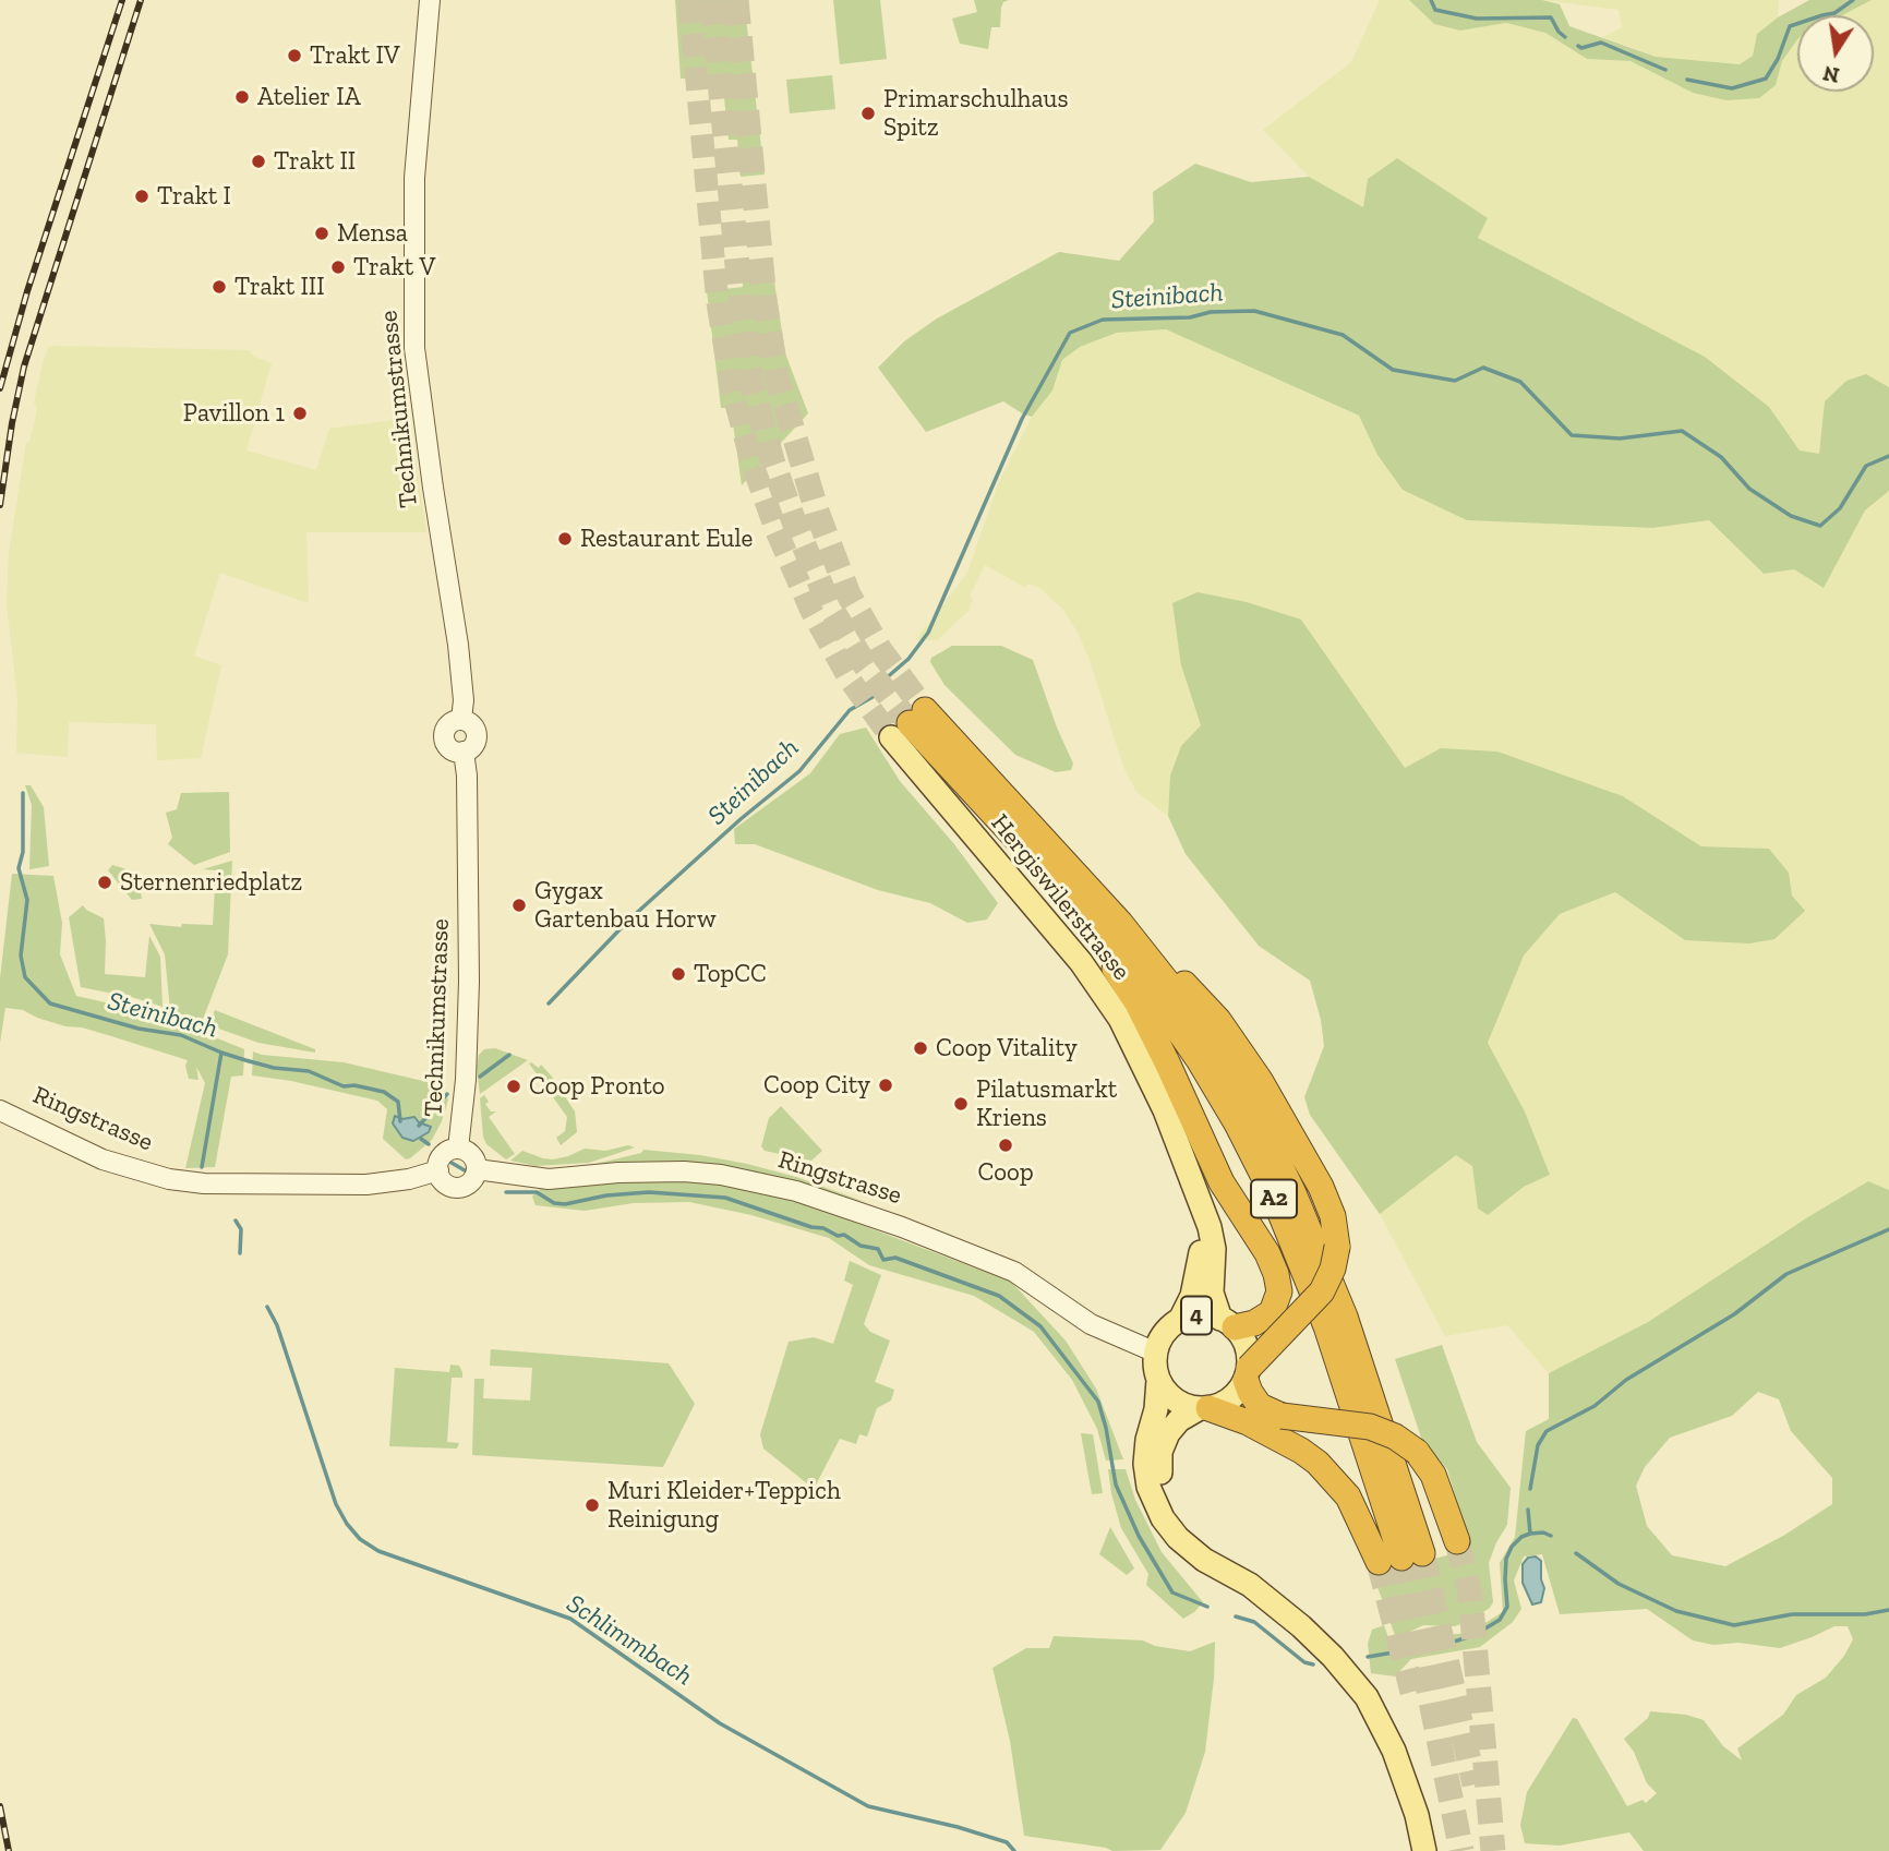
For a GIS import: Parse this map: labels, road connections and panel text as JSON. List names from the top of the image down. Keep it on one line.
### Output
{"streets":{"highway":["A2"],"main road":["Technikumstrasse","Hergiswilerstrasse","Ringstrasse","4"]},"crossings":[["Technikumstrasse","Ringstrasse"],["Hergiswilerstrasse","Ringstrasse"],["Hergiswilerstrasse","A2"],["Hergiswilerstrasse","4"],["Ringstrasse","4"]],"water":["Steinibach","Schlimmbach"],"places":["Trakt IV","Atelier IA","Primarschulhaus Spitz","Trakt II","Trakt I","Mensa","Trakt V","Trakt III","Pavillon 1","Restaurant Eule","Sternenriedplatz","Gygax Gartenbau Horw","TopCC","Coop Vitality","Coop City","Coop Pronto","Pilatusmarkt Kriens","Coop","Muri Kleider+Teppich Reinigung"],"north":"bottom"}
